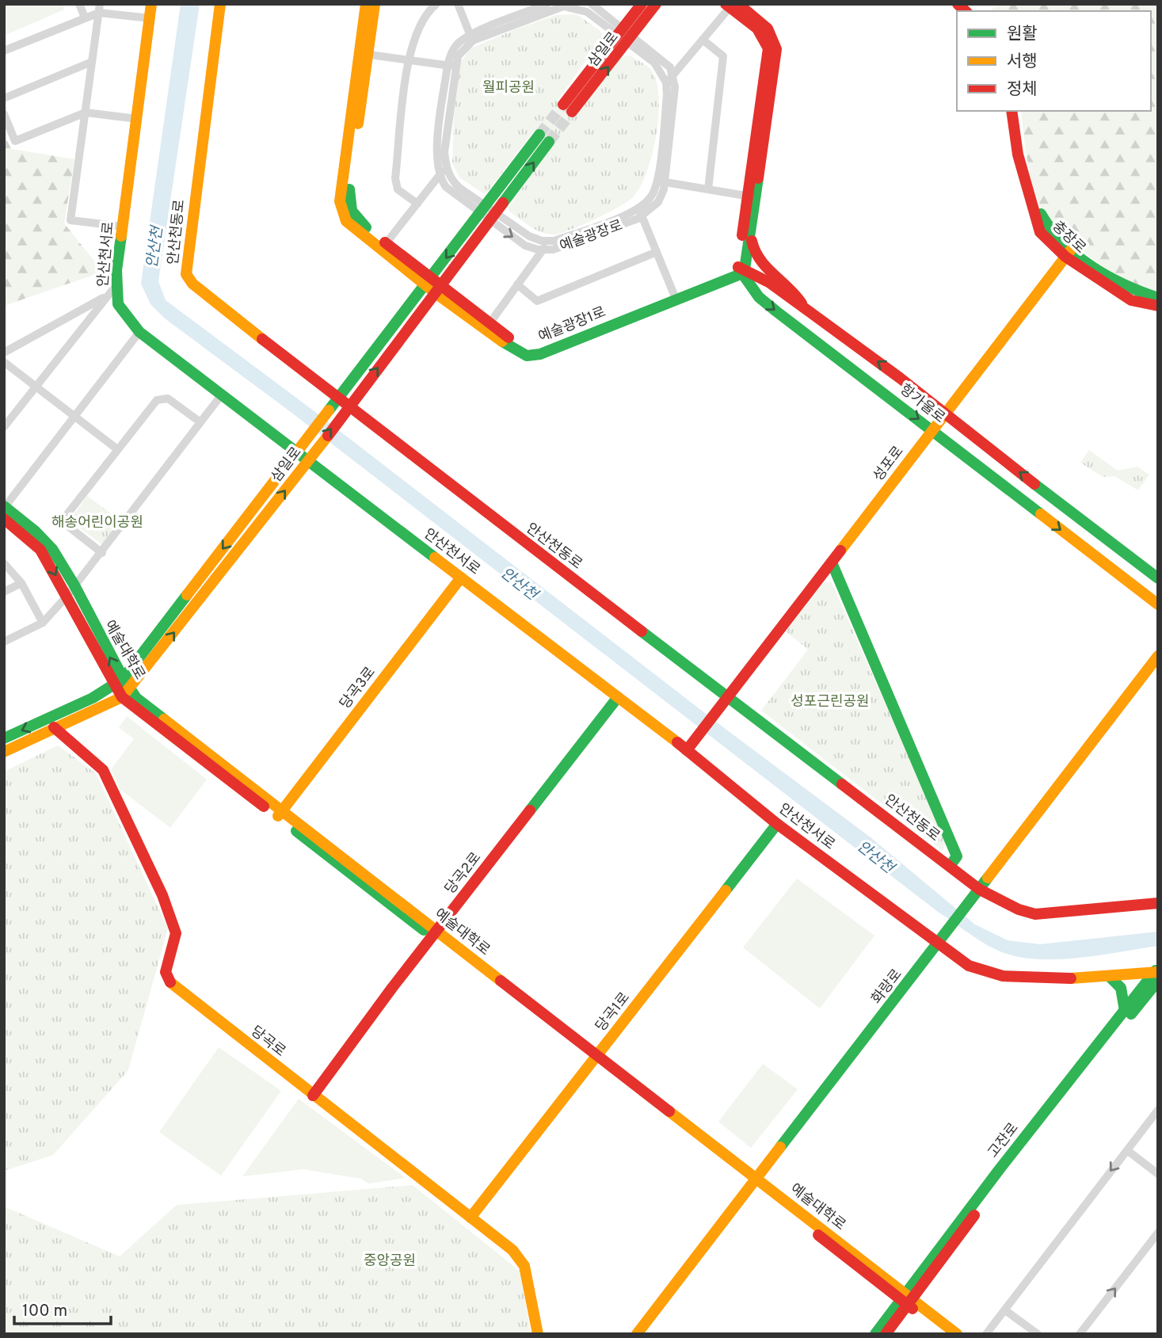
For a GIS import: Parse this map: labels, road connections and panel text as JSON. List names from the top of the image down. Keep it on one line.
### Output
{"streets":{"street":["삼일로","안산천동로","예술광장로","충장로","안산천서로","예술광장1로","항가울로","성포로","예술대학로","당곡3로","당곡2로","화랑로","당곡1로","당곡로","고잔로"]},"crossings":[["삼일로","안산천동로"],["삼일로","예술광장로"],["삼일로","안산천서로"],["삼일로","예술광장1로"],["삼일로","예술대학로"],["삼일로","당곡로"],["안산천동로","성포로"],["안산천동로","화랑로"],["충장로","성포로"],["안산천서로","성포로"],["안산천서로","당곡3로"],["안산천서로","당곡2로"],["안산천서로","화랑로"],["안산천서로","당곡1로"],["안산천서로","고잔로"],["예술광장1로","항가울로"],["항가울로","성포로"],["예술대학로","당곡3로"],["예술대학로","당곡2로"],["예술대학로","화랑로"],["예술대학로","당곡1로"],["예술대학로","고잔로"],["당곡2로","당곡로"],["당곡1로","당곡로"]],"water":["안산천"],"parks":["월피공원","해송어린이공원","성포근린공원","중앙공원"],"legend":["원활","서행","정체"],"scale_bar":"100 m"}
